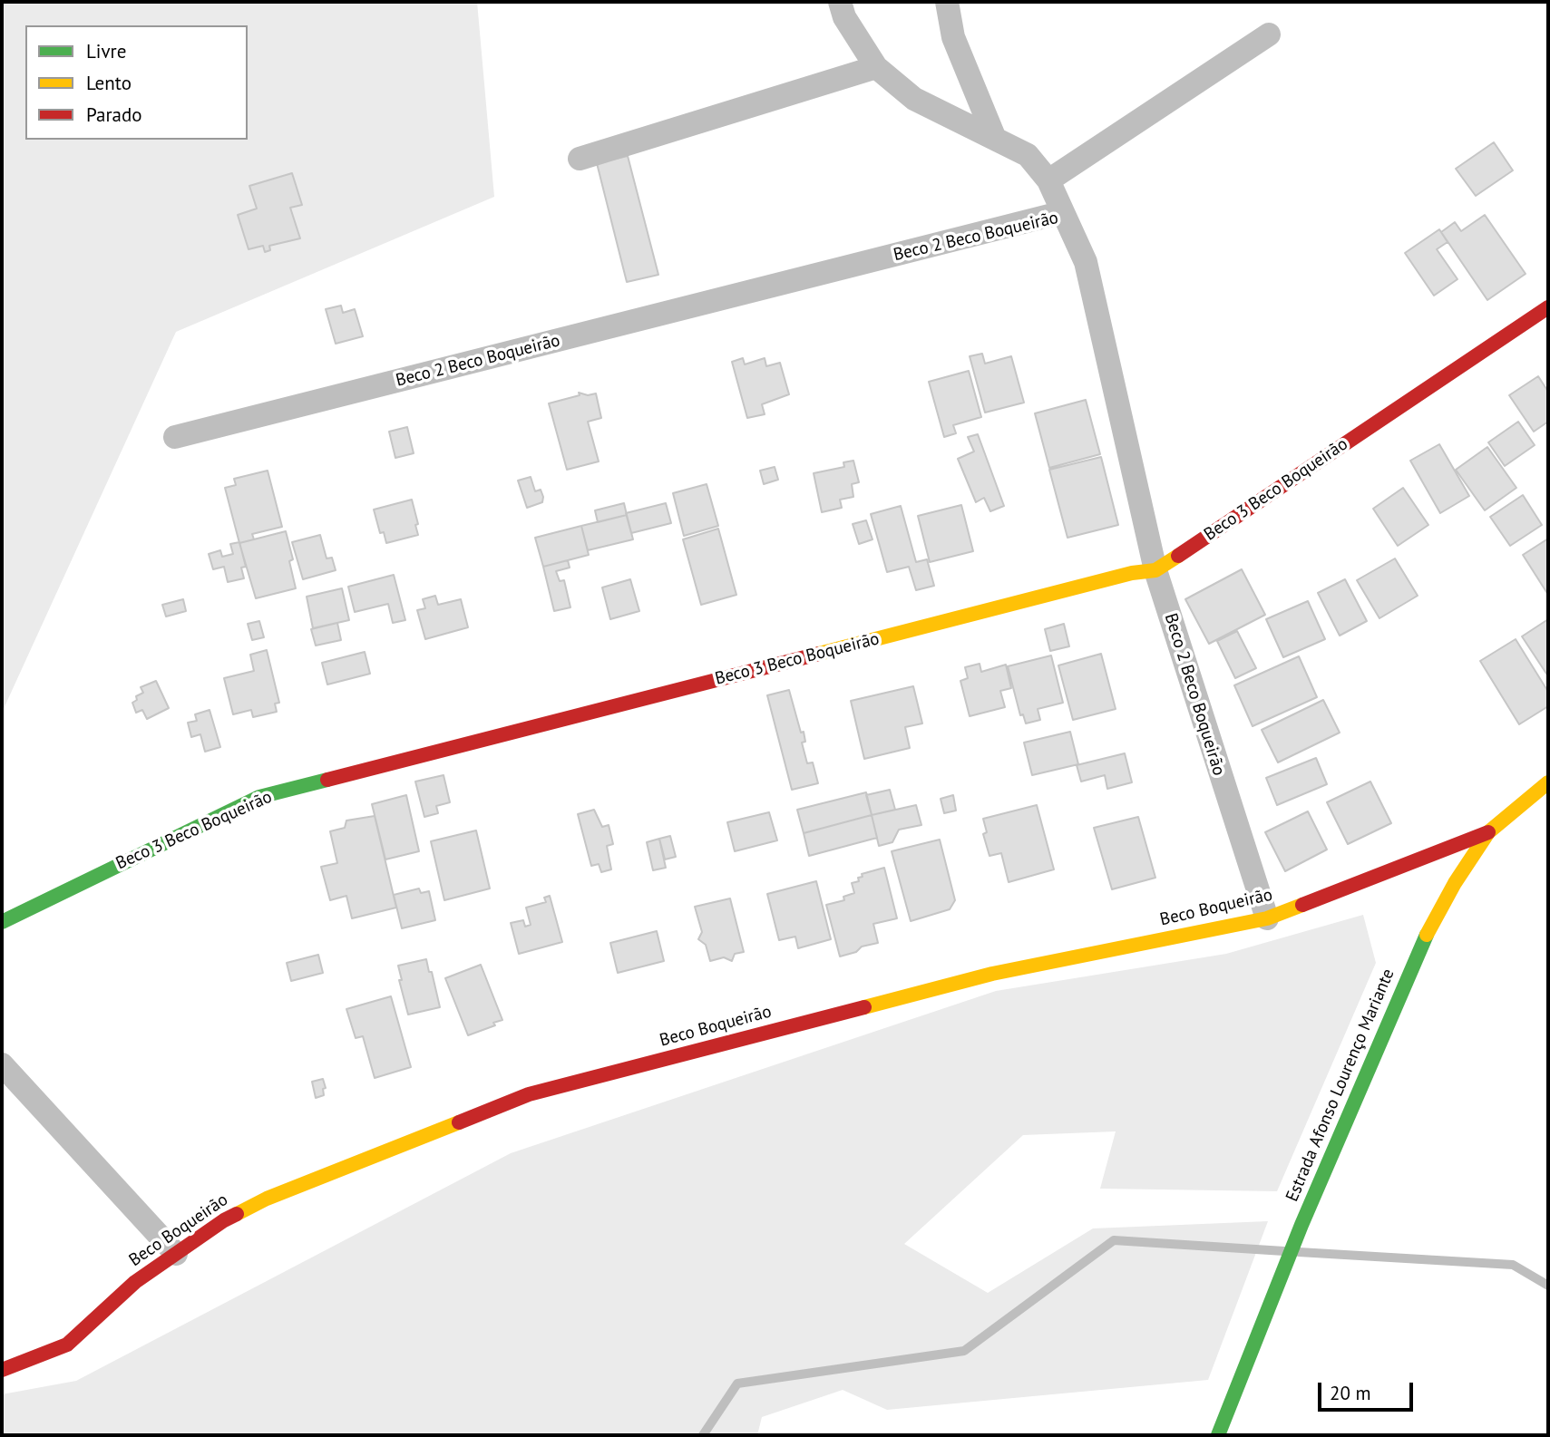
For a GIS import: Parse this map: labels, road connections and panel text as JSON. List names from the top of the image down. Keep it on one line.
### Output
{"streets":{"street":["Beco 2 Beco Boqueirão","Beco 3 Beco Boqueirão","Beco Boqueirão","Estrada Afonso Lourenço Mariante"]},"crossings":[["Beco 2 Beco Boqueirão","Beco 3 Beco Boqueirão"],["Beco 2 Beco Boqueirão","Beco Boqueirão"],["Beco Boqueirão","Estrada Afonso Lourenço Mariante"]],"legend":["Livre","Lento","Parado"],"scale_bar":"20 m"}
